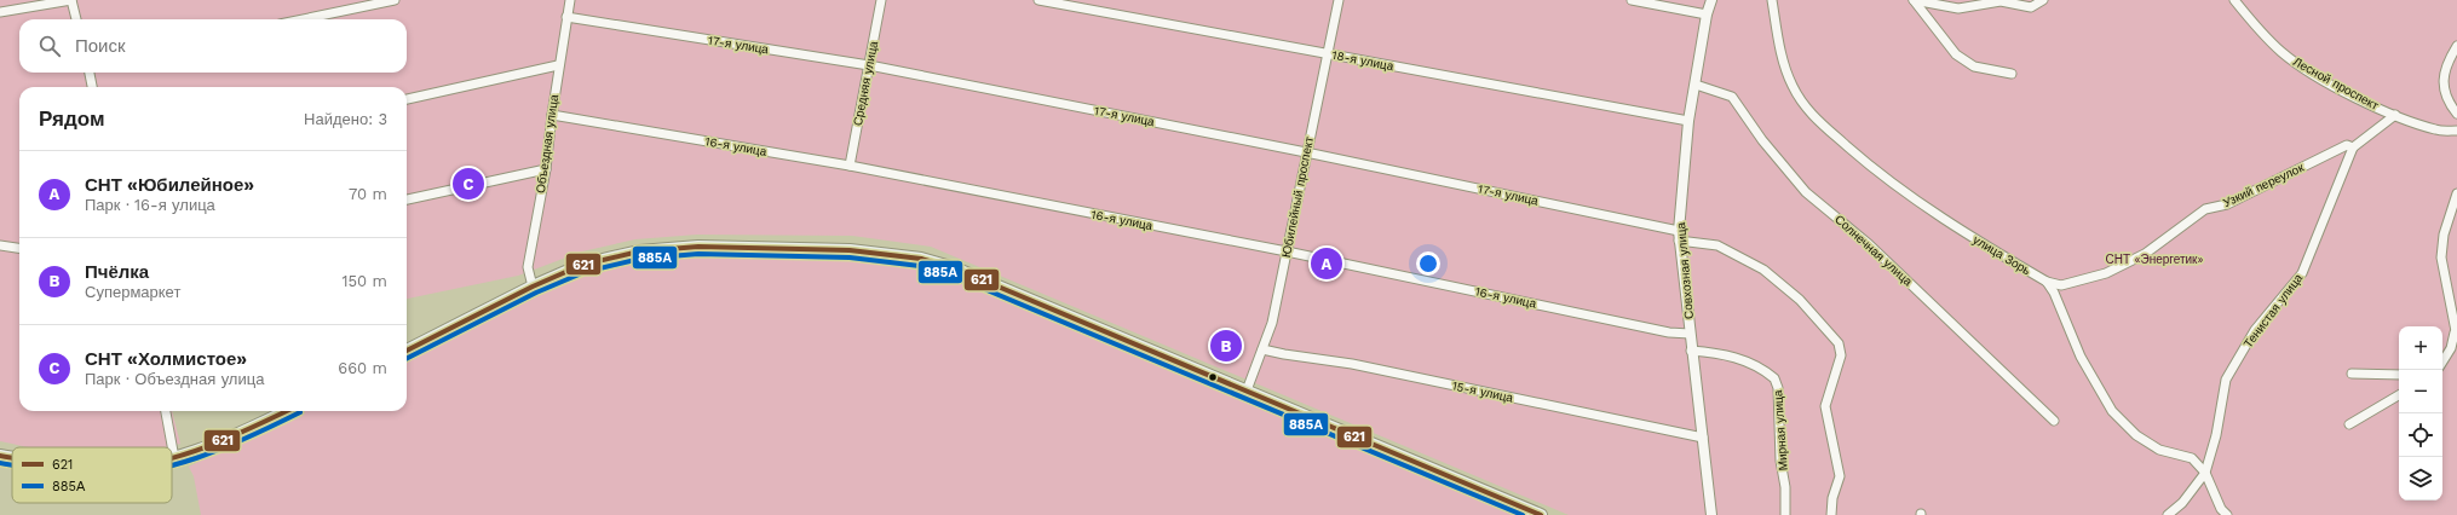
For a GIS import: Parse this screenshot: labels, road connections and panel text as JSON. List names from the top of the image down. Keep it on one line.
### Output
{"streets":{"street":["17-я улица","18-я улица","Средняя улица","Лесной проспект","Объездная улица","16-я улица","Узкий переулок","Юбилейный проспект","Солнечная улица","улица Зорь","Совхозная улица","Тенистая улица","15-я улица","Мирная улица"]},"crossings":[["17-я улица","Средняя улица"],["17-я улица","Объездная улица"],["17-я улица","Юбилейный проспект"],["17-я улица","Совхозная улица"],["18-я улица","Юбилейный проспект"],["18-я улица","Совхозная улица"],["Средняя улица","16-я улица"],["Объездная улица","16-я улица"],["16-я улица","Юбилейный проспект"],["16-я улица","Совхозная улица"],["Узкий переулок","улица Зорь"],["Узкий переулок","Тенистая улица"],["Юбилейный проспект","15-я улица"],["Солнечная улица","Совхозная улица"],["Совхозная улица","15-я улица"],["Совхозная улица","Мирная улица"]],"parks":["СНТ «Энергетик»"],"lines":["transit line 621","transit line 885А"],"legend":["621","885А"],"page":{"search":"Поиск","heading":["Рядом","Найдено: 3"],"list":[{"mark":"A","name":"СНТ «Юбилейное»","note":"Парк · 16-я улица","value":"70 m"},{"mark":"B","name":"Пчёлка","note":"Супермаркет","value":"150 m"},{"mark":"C","name":"СНТ «Холмистое»","note":"Парк · Объездная улица","value":"660 m"}],"pins":["C","A","B"],"map_buttons":["+","−"]}}
